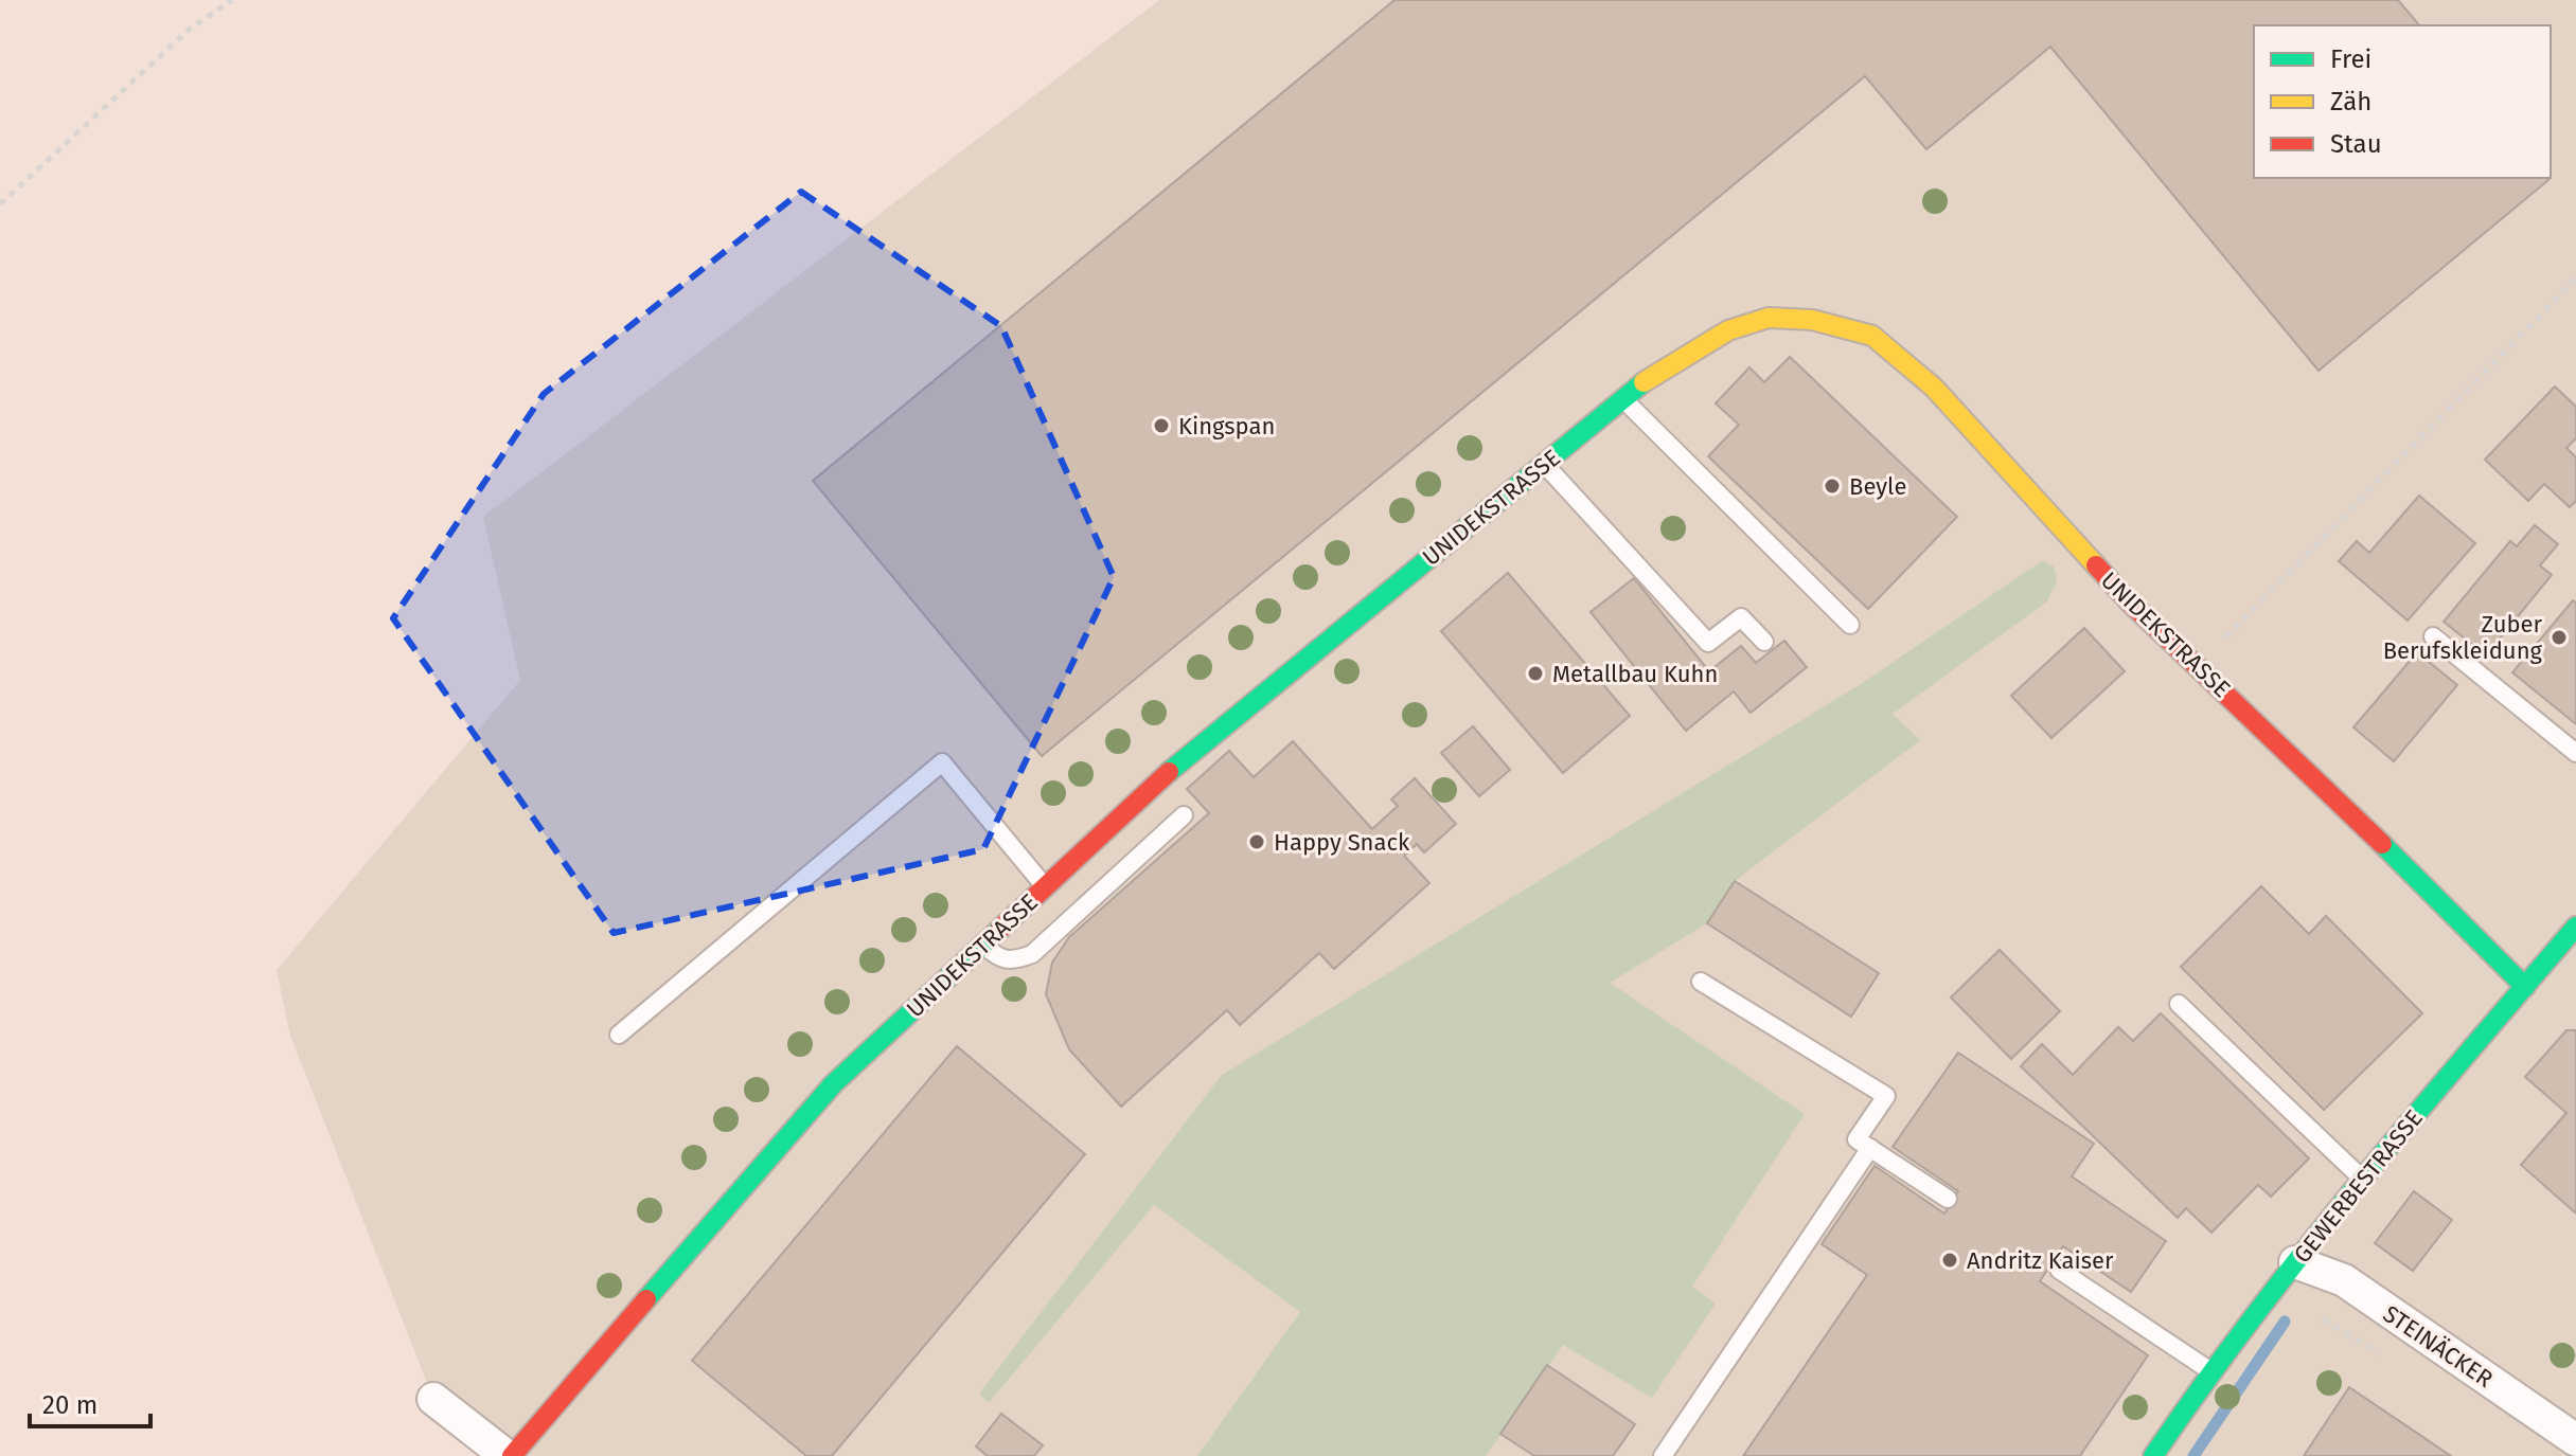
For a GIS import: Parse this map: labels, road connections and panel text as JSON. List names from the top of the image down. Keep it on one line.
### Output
{"streets":{"street":["UNIDEKSTRASSE","GEWERBESTRASSE","STEINÄCKER"]},"crossings":[["UNIDEKSTRASSE","GEWERBESTRASSE"],["GEWERBESTRASSE","STEINÄCKER"]],"places":["Kingspan","Beyle","Zuber Berufskleidung","Metallbau Kuhn","Happy Snack","Andritz Kaiser"],"legend":["Frei","Zäh","Stau"],"scale_bar":"20 m"}
